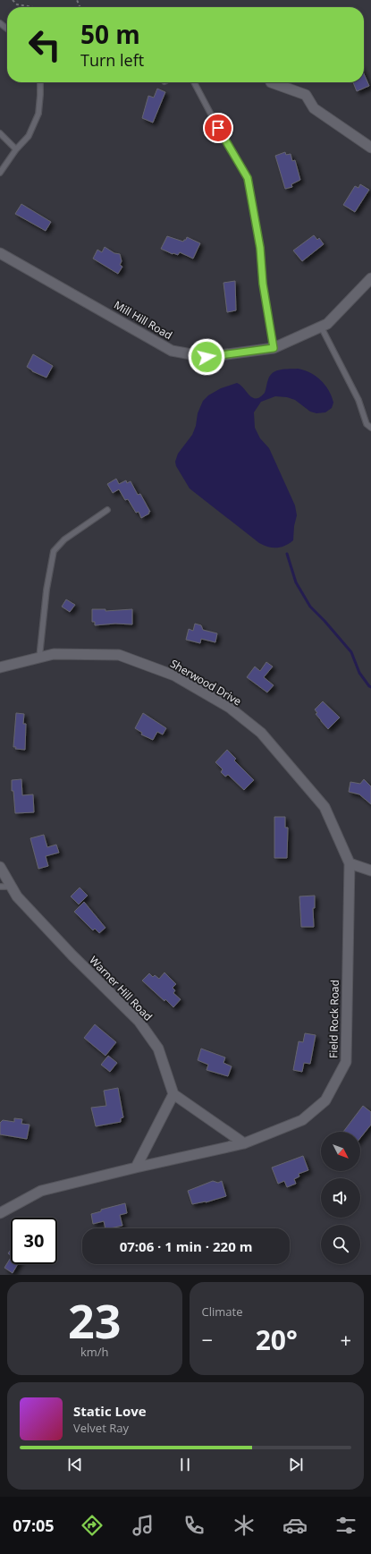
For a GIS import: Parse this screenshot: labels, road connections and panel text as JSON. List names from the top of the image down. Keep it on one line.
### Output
{"streets":{"street":["Mill Hill Road","Sherwood Drive","Warner Hill Road","Field Rock Road"]},"crossings":[["Sherwood Drive","Field Rock Road"]],"north":"bottom right","page":{"turn":["50 m","Turn left"],"limit":"30","trip":"07:06 · 1 min · 220 m","tile":[["23","km/h"],"Climate"],"heat":["−","20°","+"],"song":["Static Love","Velvet Ray"],"tabs":"07:05"}}
